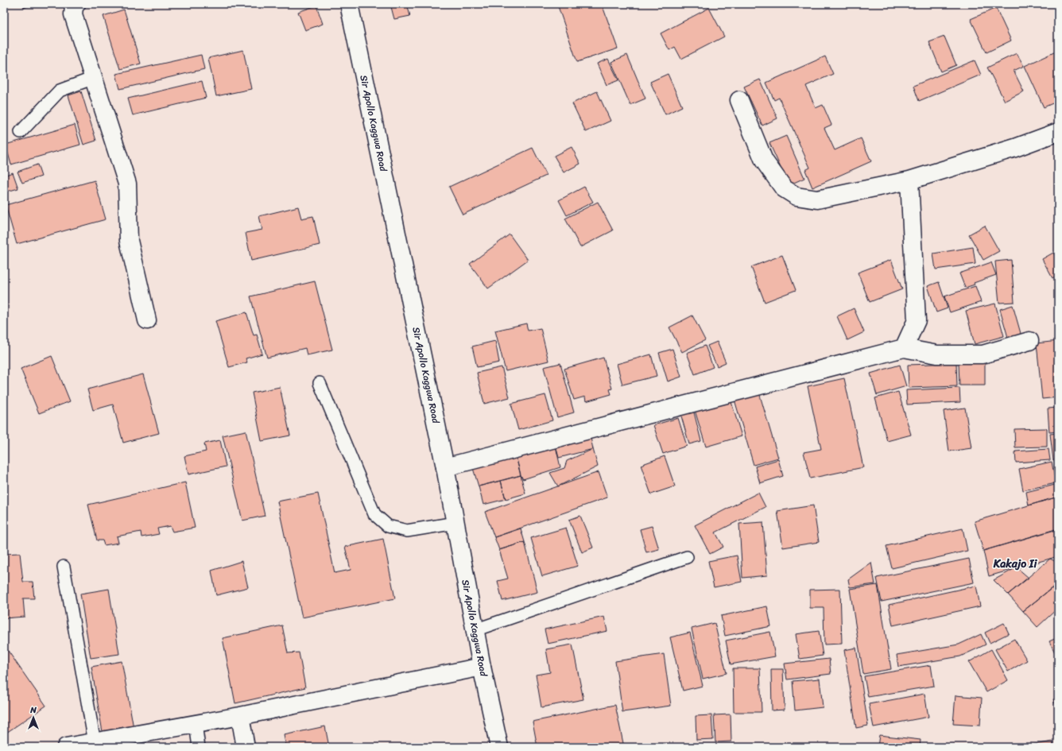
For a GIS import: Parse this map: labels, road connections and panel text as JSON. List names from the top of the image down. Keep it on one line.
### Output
{"streets":{"street":["Sir Apollo Kaggwa Road"]},"districts":["Kakajo Ii"],"north":"top"}
